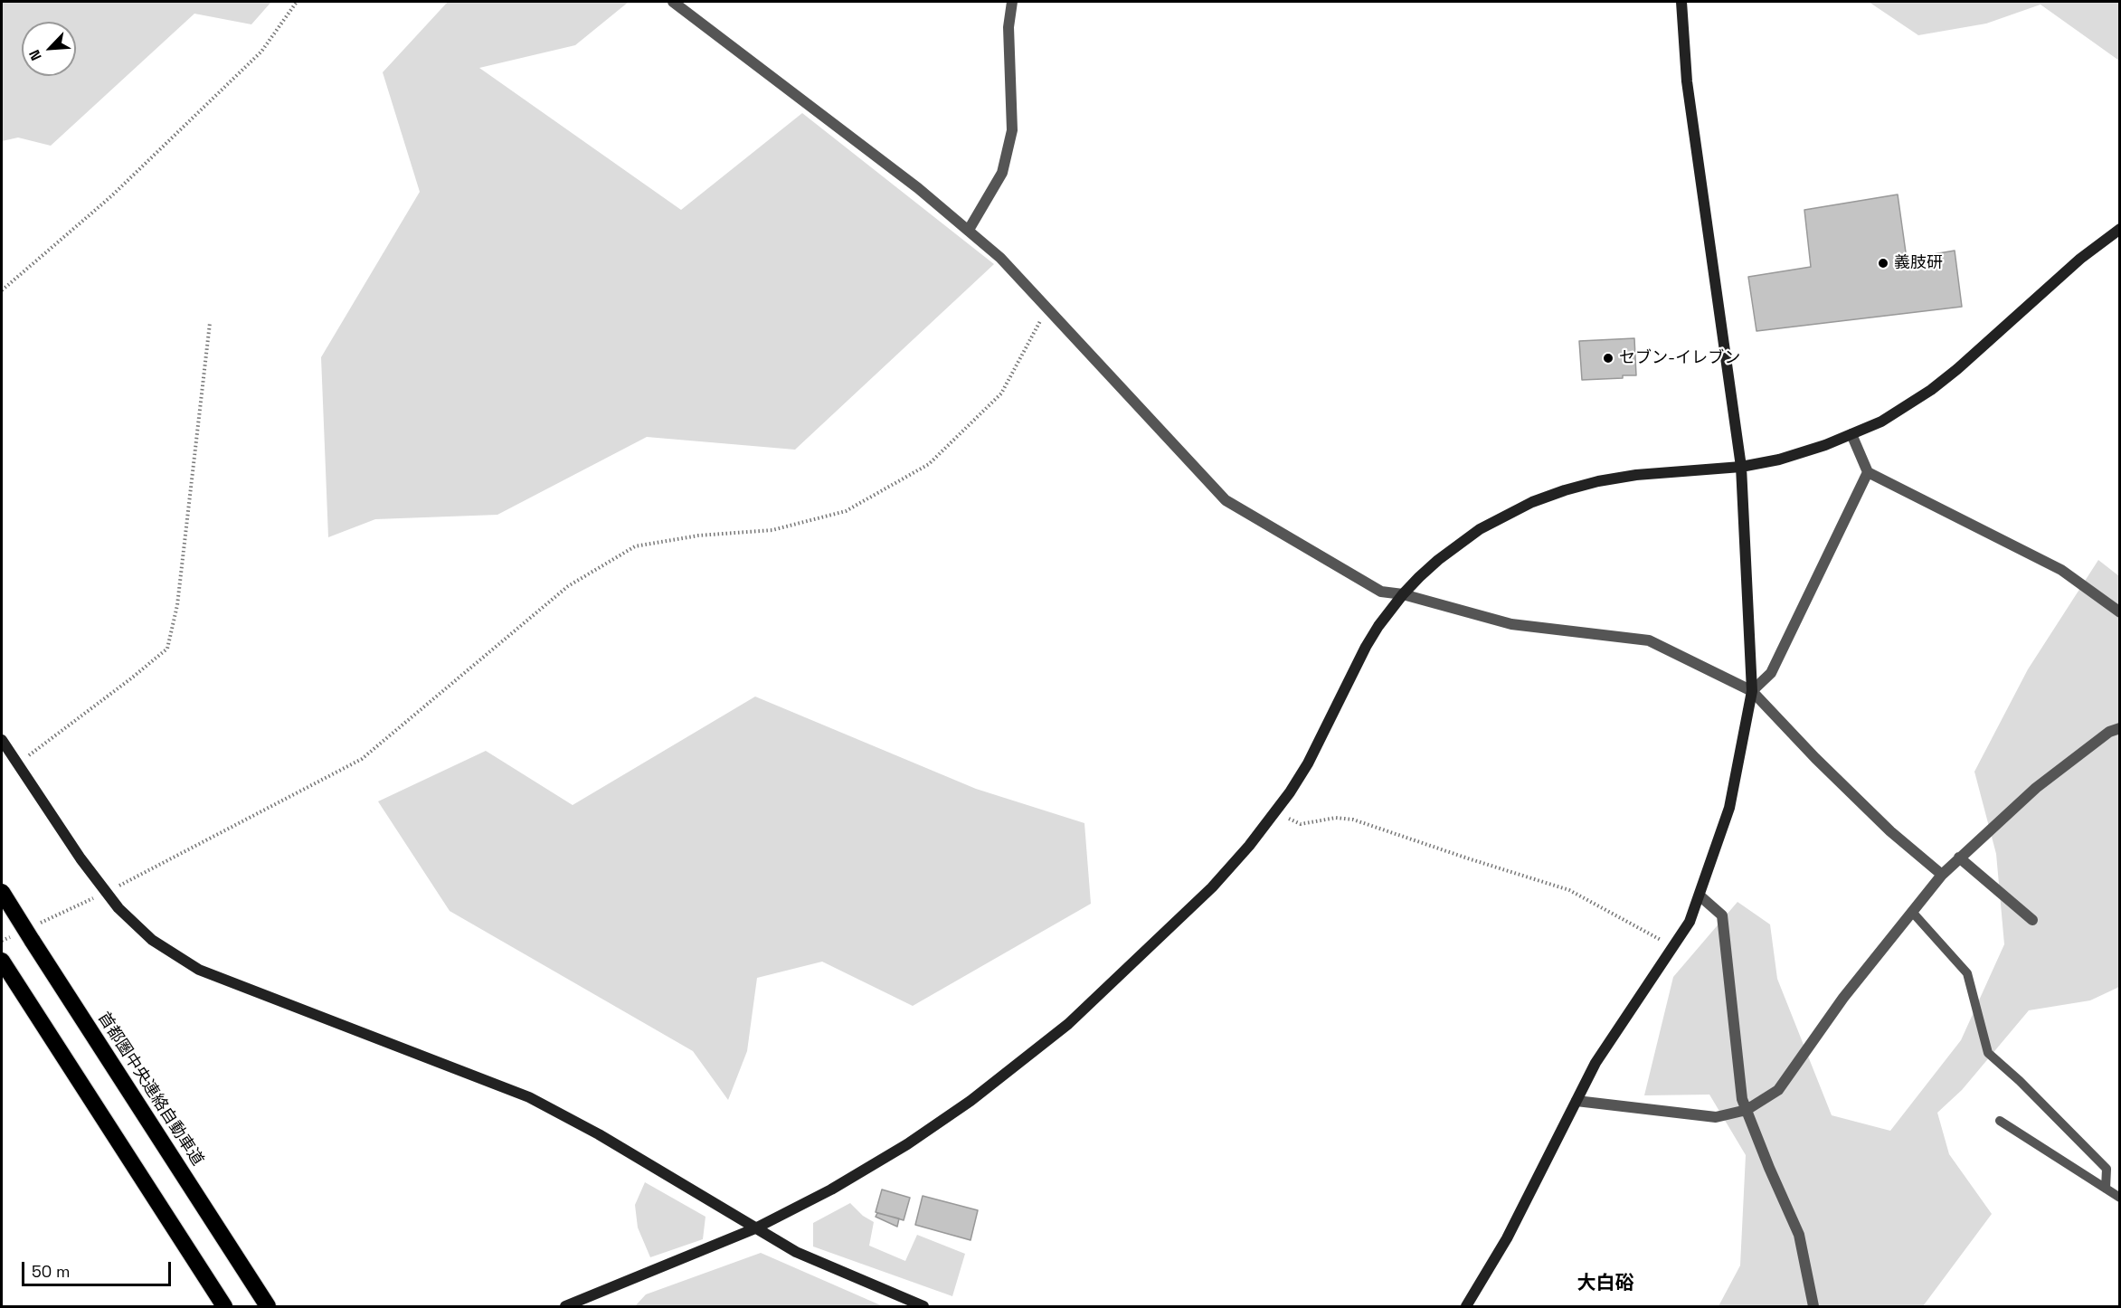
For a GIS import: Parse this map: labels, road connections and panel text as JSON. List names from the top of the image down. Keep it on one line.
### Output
{"streets":{"highway":["首都圏中央連絡自動車道"]},"districts":["大白硲"],"places":["義肢研","セブン-イレブン"],"scale_bar":"50 m","north":"bottom left"}
